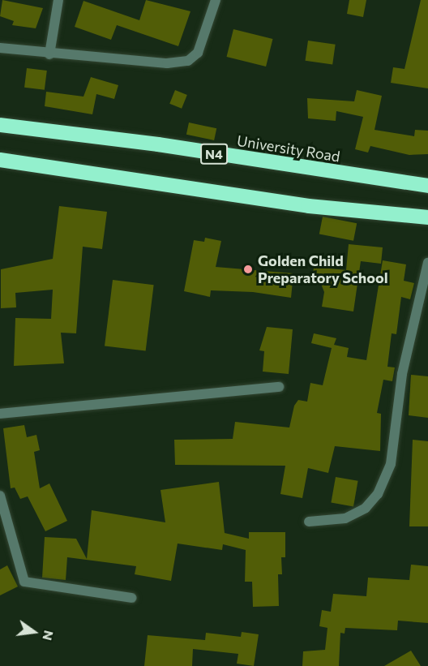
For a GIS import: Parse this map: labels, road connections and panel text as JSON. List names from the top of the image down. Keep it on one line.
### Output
{"streets":{"highway":["University Road","N4"]},"places":["Golden Child Preparatory School"],"north":"right"}
